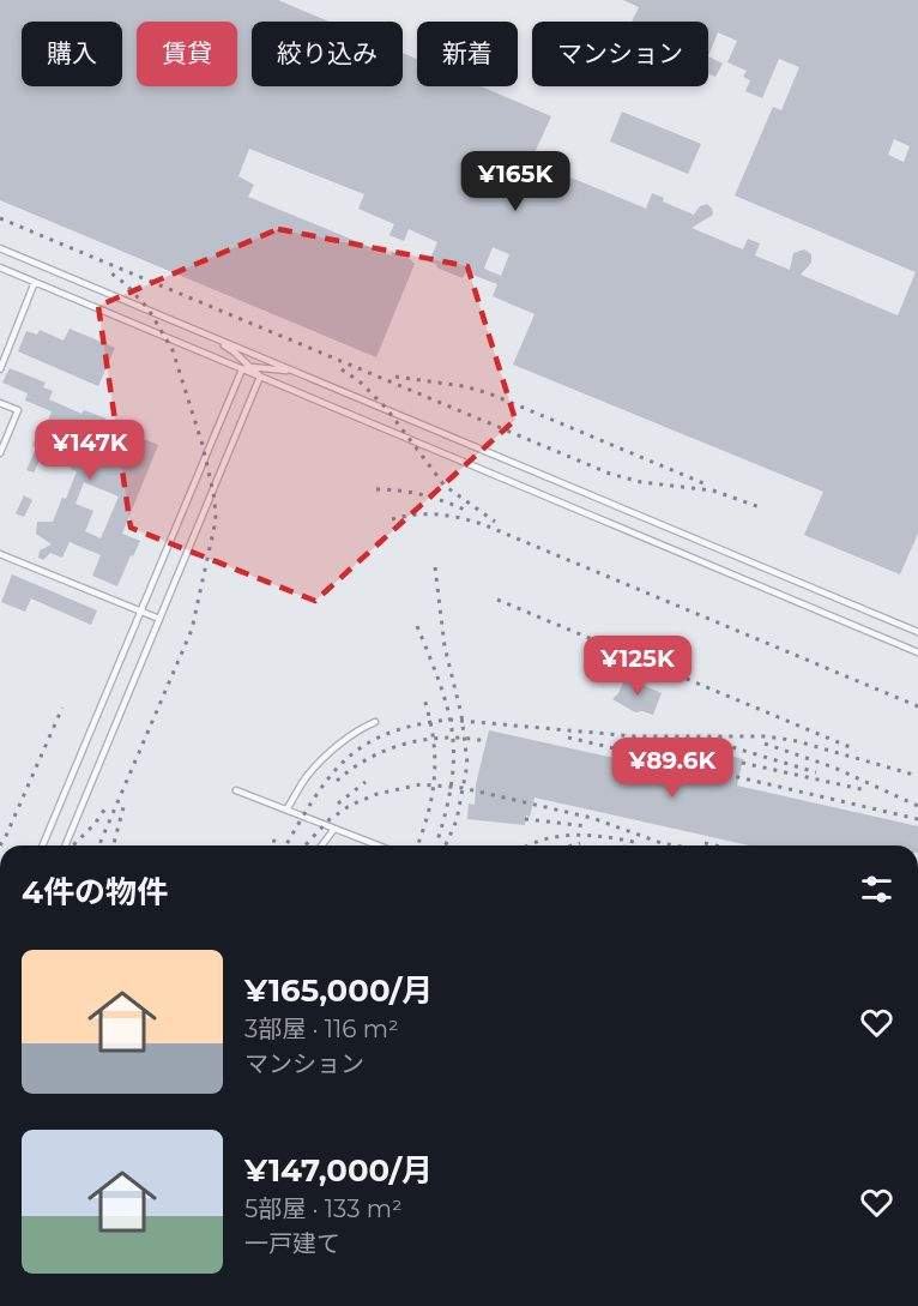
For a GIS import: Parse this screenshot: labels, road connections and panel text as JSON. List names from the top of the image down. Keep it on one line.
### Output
{"page":{"chip":["購入","賃貸","絞り込み","新着","マンション"],"price":["¥165K","¥147K","¥125K","¥89.6K"],"heading":"4件の物件","list":[{"name":"¥165,000/月","note":"3部屋 · 116 m² · マンション"},{"name":"¥147,000/月","note":"5部屋 · 133 m² · 一戸建て"}]}}
